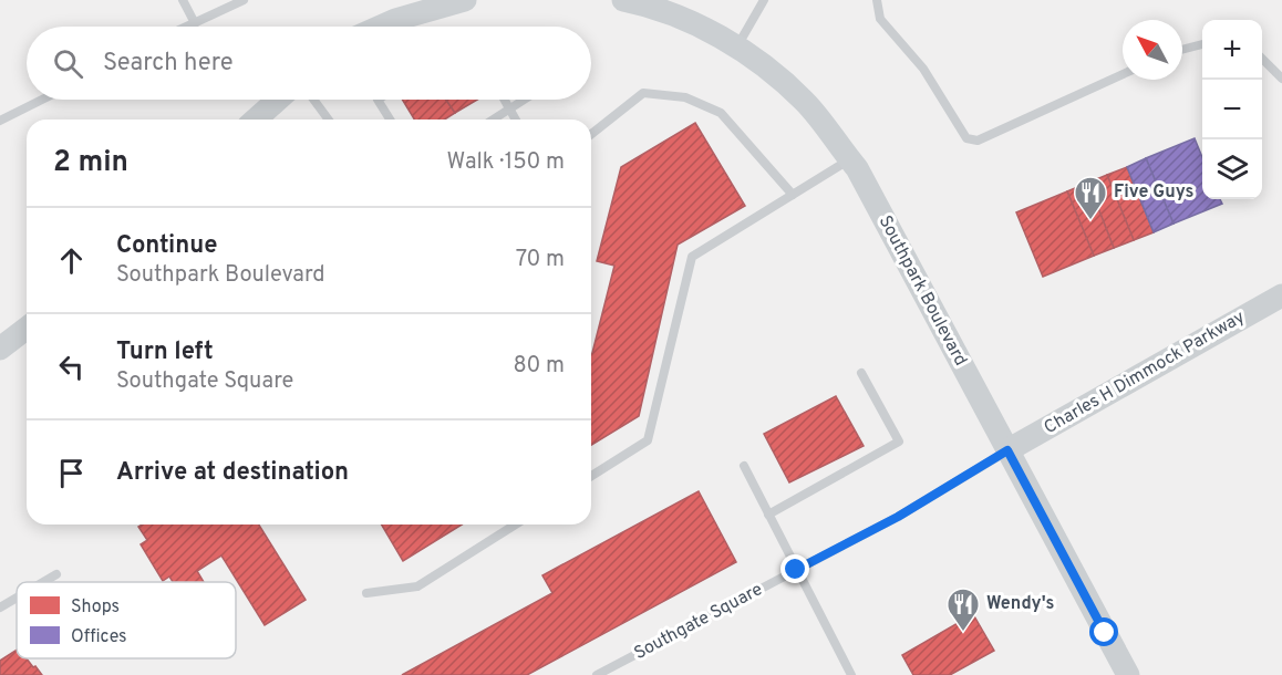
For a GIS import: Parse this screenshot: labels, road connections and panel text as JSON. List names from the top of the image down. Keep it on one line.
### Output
{"streets":{"street":["Southpark Boulevard","Charles H Dimmock Parkway"],"lane":["Southgate Square"]},"crossings":[["Southpark Boulevard","Charles H Dimmock Parkway"],["Southpark Boulevard","Southgate Square"],["Charles H Dimmock Parkway","Southgate Square"]],"places":{"restaurant":["Five Guys","Wendy's"]},"legend":["Shops","Offices"],"north":"top left","page":{"map_buttons":["+","−"],"search":"Search here","heading":["2 min","Walk · 150 m"],"list":[["Continue","Southpark Boulevard","70 m"],["Turn left","Southgate Square","80 m"],"Arrive at destination"]}}
